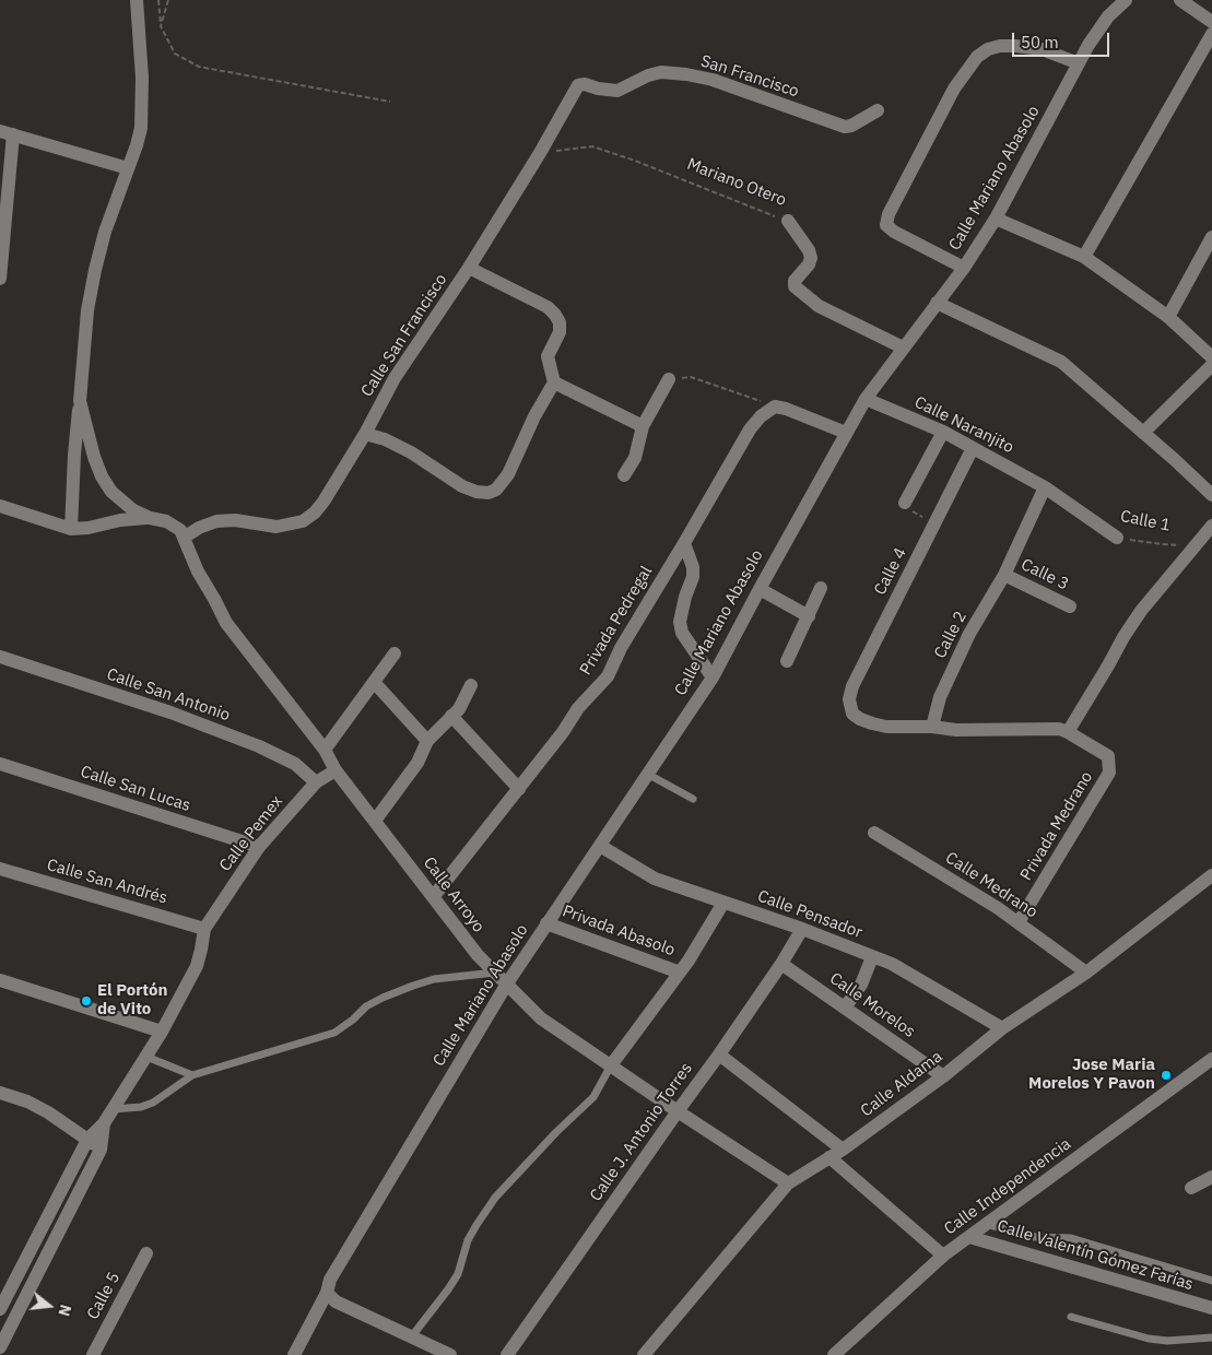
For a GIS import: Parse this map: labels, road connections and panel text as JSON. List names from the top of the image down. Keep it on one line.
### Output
{"streets":{"street":["San Francisco","Calle Mariano Abasolo","Mariano Otero","Calle San Francisco","Calle Naranjito","Calle 1","Calle 4","Calle 3","Privada Pedregal","Calle 2","Calle San Antonio","Calle San Lucas","Privada Medrano","Calle Pemex","Calle San Andrés","Calle Medrano","Calle Arroyo","Calle Pensador","Privada Abasolo","Calle Morelos","Calle Aldama","Calle J. Antonio Torres","Calle Independencia","Calle Valentín Gómez Farías","Calle 5"]},"crossings":[["San Francisco","Calle San Francisco"],["Calle Mariano Abasolo","Mariano Otero"],["Calle Mariano Abasolo","Calle Naranjito"],["Calle Mariano Abasolo","Calle Arroyo"],["Calle Mariano Abasolo","Calle Pensador"],["Calle Mariano Abasolo","Privada Abasolo"],["Mariano Otero","Calle San Francisco"],["Calle San Francisco","Calle Arroyo"],["Calle Naranjito","Calle 1"],["Calle Naranjito","Calle 4"],["Calle Naranjito","Calle 2"],["Calle 1","Calle 2"],["Calle 4","Calle 2"],["Calle 3","Calle 2"],["Privada Pedregal","Calle Arroyo"],["Calle San Antonio","Calle Pemex"],["Calle San Lucas","Calle Pemex"],["Privada Medrano","Calle Medrano"],["Calle Pemex","Calle San Andrés"],["Calle Pemex","Calle Arroyo"],["Calle Medrano","Calle Aldama"],["Calle Arroyo","Calle Aldama"],["Calle Arroyo","Calle J. Antonio Torres"],["Calle Pensador","Calle Aldama"],["Calle Pensador","Calle J. Antonio Torres"],["Calle Morelos","Calle Aldama"],["Calle Morelos","Calle J. Antonio Torres"],["Calle Independencia","Calle Valentín Gómez Farías"]],"places":["El Portón de Vito","Jose Maria Morelos Y Pavon"],"scale_bar":"50 m","north":"right"}
